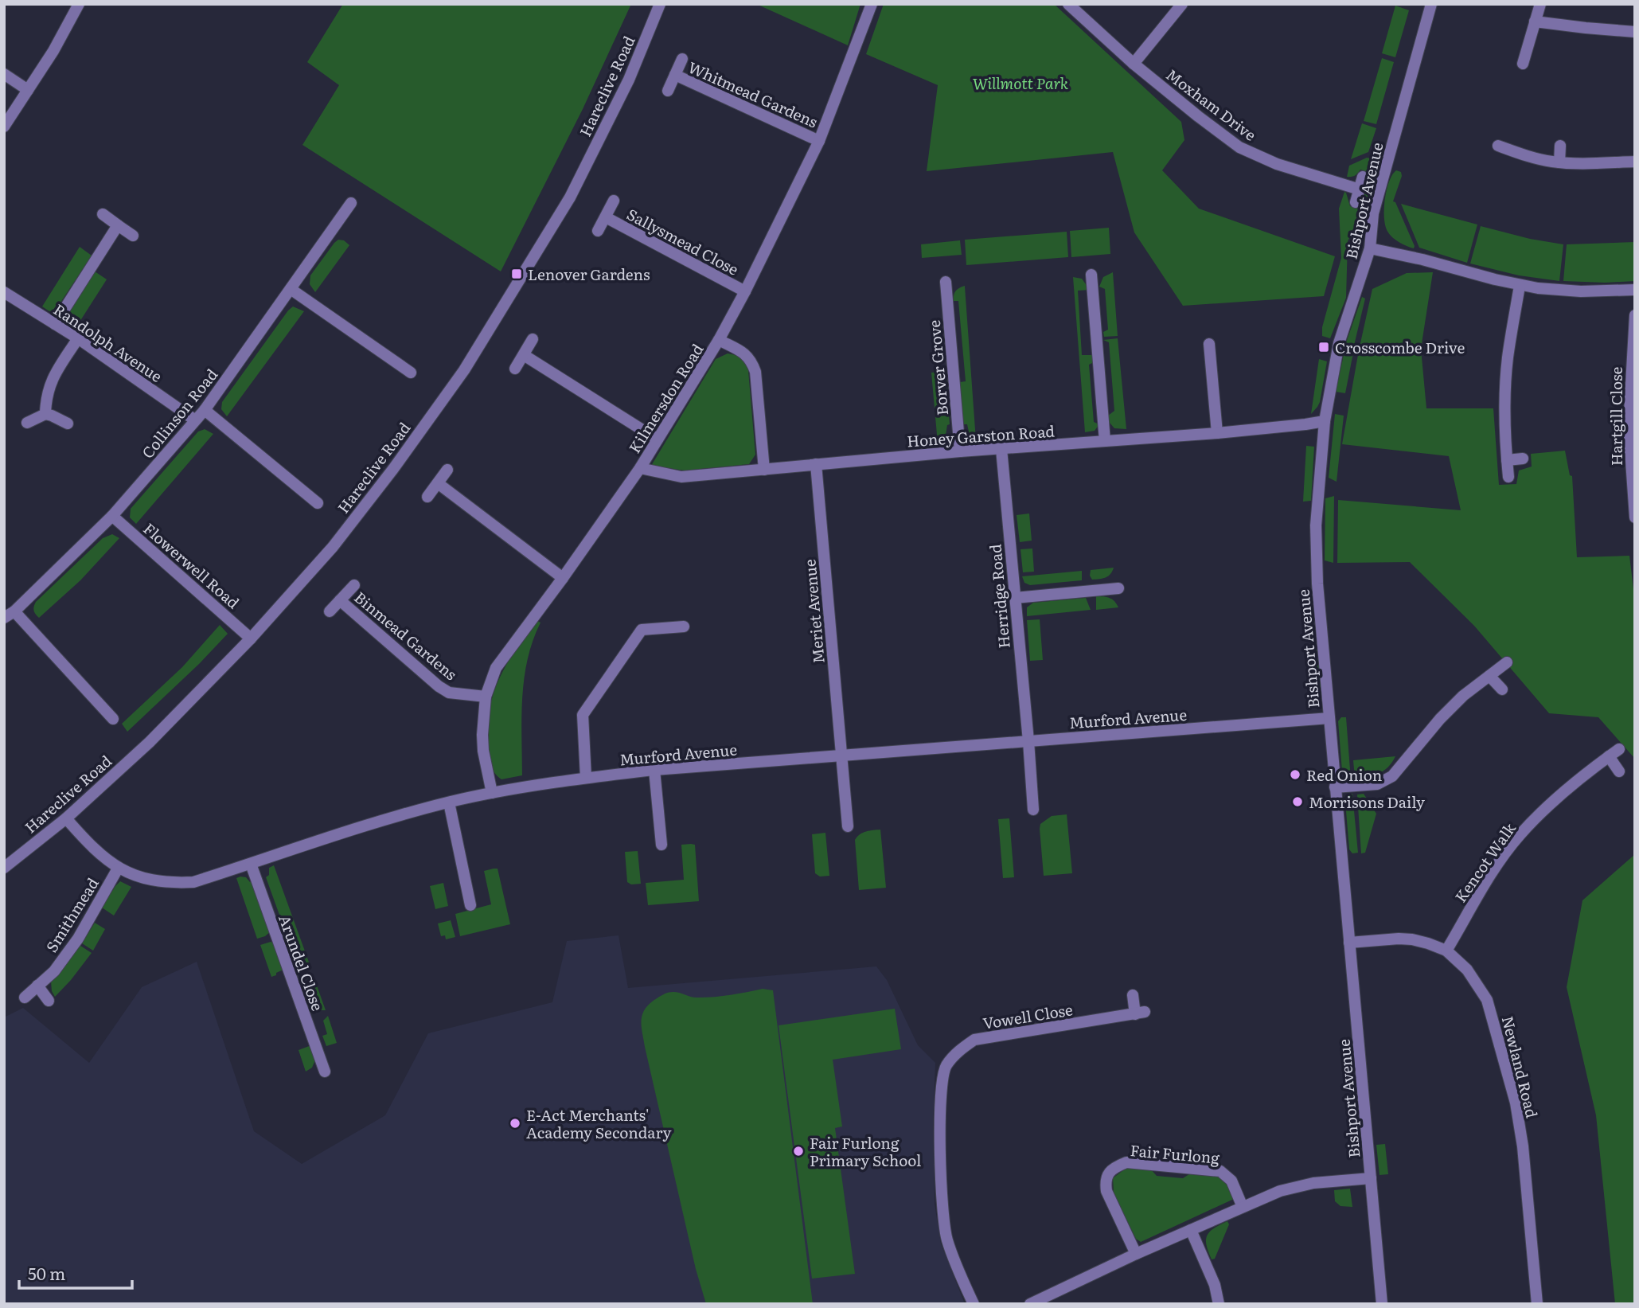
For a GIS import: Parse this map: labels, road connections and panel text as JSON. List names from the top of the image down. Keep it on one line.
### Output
{"streets":{"street":["Hareclive Road","Whitmead Gardens","Moxham Drive","Bishport Avenue","Sallysmead Close","Randolph Avenue","Borver Grove","Kilmersdon Road","Collinson Road","Hartgill Close","Honey Garston Road","Flowerwell Road","Herridge Road","Meriet Avenue","Binmead Gardens","Murford Avenue","Kencot Walk","Smithmead","Arundel Close","Vowell Close","Newland Road","Fair Furlong"]},"crossings":[["Hareclive Road","Flowerwell Road"],["Hareclive Road","Murford Avenue"],["Whitmead Gardens","Kilmersdon Road"],["Bishport Avenue","Honey Garston Road"],["Bishport Avenue","Murford Avenue"],["Bishport Avenue","Newland Road"],["Sallysmead Close","Kilmersdon Road"],["Randolph Avenue","Collinson Road"],["Borver Grove","Honey Garston Road"],["Kilmersdon Road","Honey Garston Road"],["Kilmersdon Road","Binmead Gardens"],["Kilmersdon Road","Murford Avenue"],["Collinson Road","Flowerwell Road"],["Honey Garston Road","Herridge Road"],["Honey Garston Road","Meriet Avenue"],["Herridge Road","Murford Avenue"],["Meriet Avenue","Murford Avenue"],["Murford Avenue","Smithmead"],["Murford Avenue","Arundel Close"],["Kencot Walk","Newland Road"]],"parks":["Willmott Park"],"places":{"transit":["Lenover Gardens","Crosscombe Drive"],"other":["Red Onion","Morrisons Daily","E-Act Merchants' Academy Secondary","Fair Furlong Primary School"]},"scale_bar":"50 m"}
